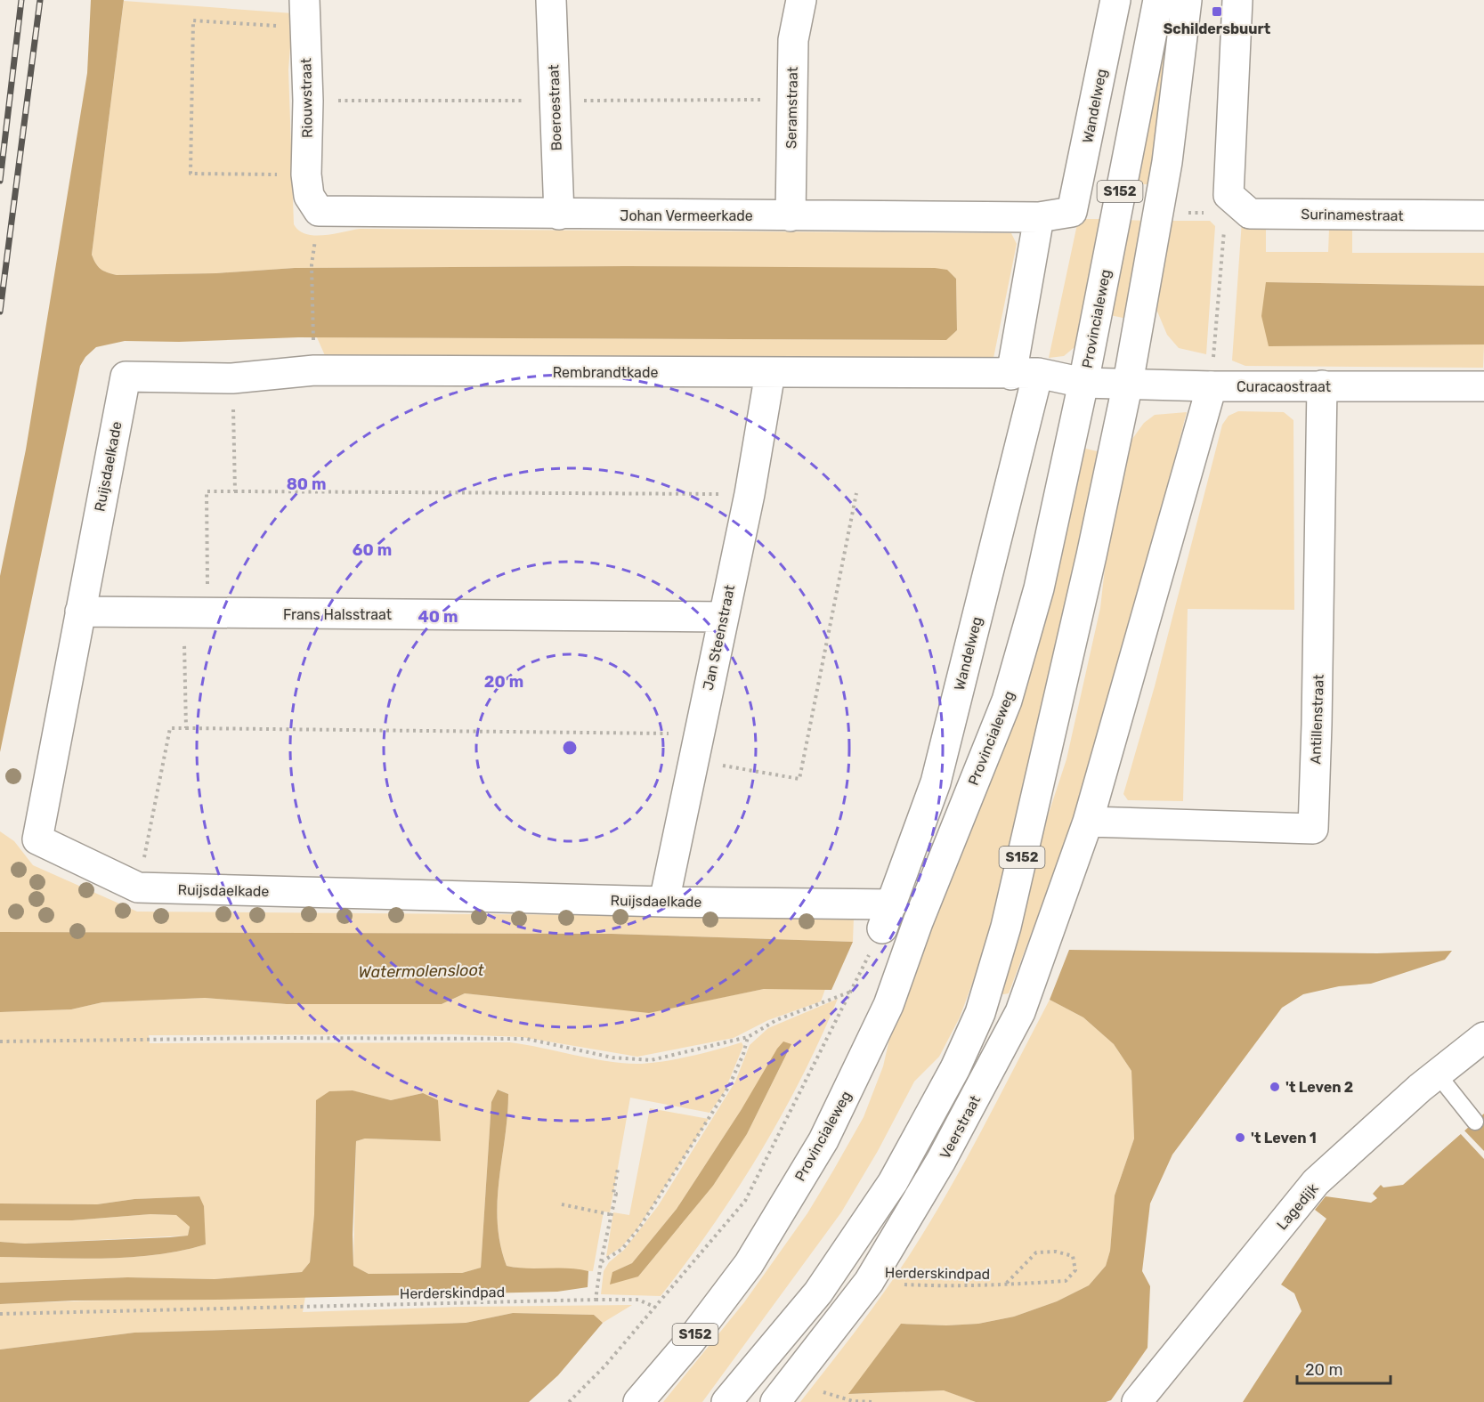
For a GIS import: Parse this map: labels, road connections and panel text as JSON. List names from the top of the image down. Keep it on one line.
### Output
{"streets":{"street":["Riouwstraat","Wandelweg","Boeroestraat","Seramstraat","S152","Surinamestraat","Johan Vermeerkade","Provincialeweg","Rembrandtkade","Curacaostraat","Ruijsdaelkade","Frans Halsstraat","Jan Steenstraat","Antillenstraat","Veerstraat","Lagedijk"],"path":["Herderskindpad"]},"crossings":[["Riouwstraat","Johan Vermeerkade"],["Wandelweg","Johan Vermeerkade"],["Wandelweg","Rembrandtkade"],["Wandelweg","Ruijsdaelkade"],["Boeroestraat","Johan Vermeerkade"],["Seramstraat","Johan Vermeerkade"],["S152","Curacaostraat"],["Provincialeweg","Rembrandtkade"],["Provincialeweg","Curacaostraat"],["Rembrandtkade","Curacaostraat"],["Rembrandtkade","Ruijsdaelkade"],["Rembrandtkade","Jan Steenstraat"],["Curacaostraat","Antillenstraat"],["Ruijsdaelkade","Frans Halsstraat"],["Ruijsdaelkade","Jan Steenstraat"],["Frans Halsstraat","Jan Steenstraat"],["Antillenstraat","Veerstraat"],["Veerstraat","Herderskindpad"]],"water":["Watermolensloot"],"places":{"transit":["Schildersbuurt"],"other":["'t Leven 2","'t Leven 1"]},"scale_bar":"20 m","rings":["80 m","60 m","40 m","20 m"]}
